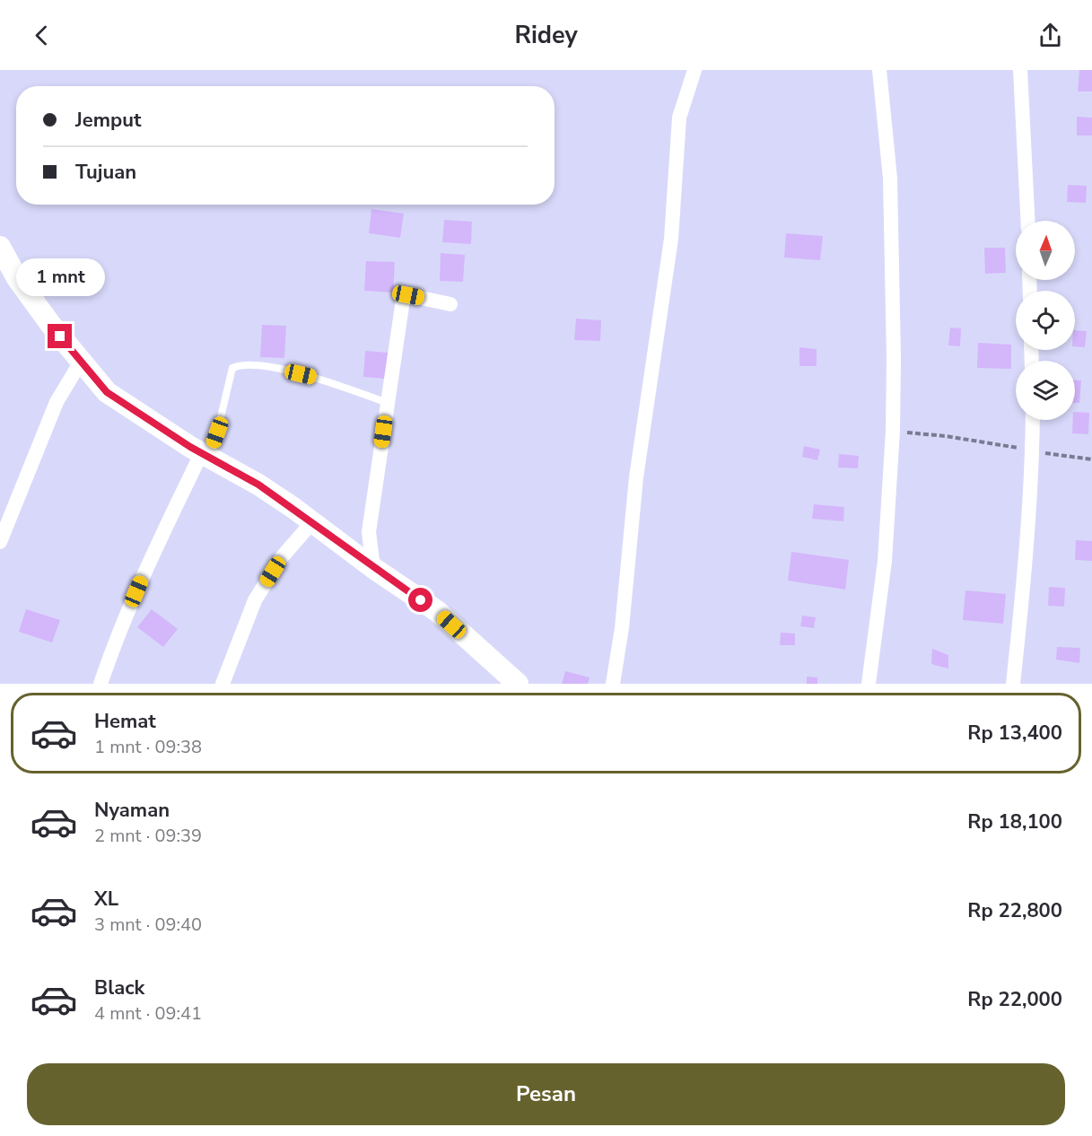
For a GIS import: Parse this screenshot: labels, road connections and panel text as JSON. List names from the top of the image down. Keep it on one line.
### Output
{"north":"top","page":{"header":"Ridey","banner":["Jemput","Tujuan"],"bubble":"1 mnt","list":[{"name":"Hemat","note":"1 mnt · 09:38","value":"Rp 13,400"},{"name":"Nyaman","note":"2 mnt · 09:39","value":"Rp 18,100"},{"name":"XL","note":"3 mnt · 09:40","value":"Rp 22,800"},{"name":"Black","note":"4 mnt · 09:41","value":"Rp 22,000"}],"buttons":"Pesan"}}
